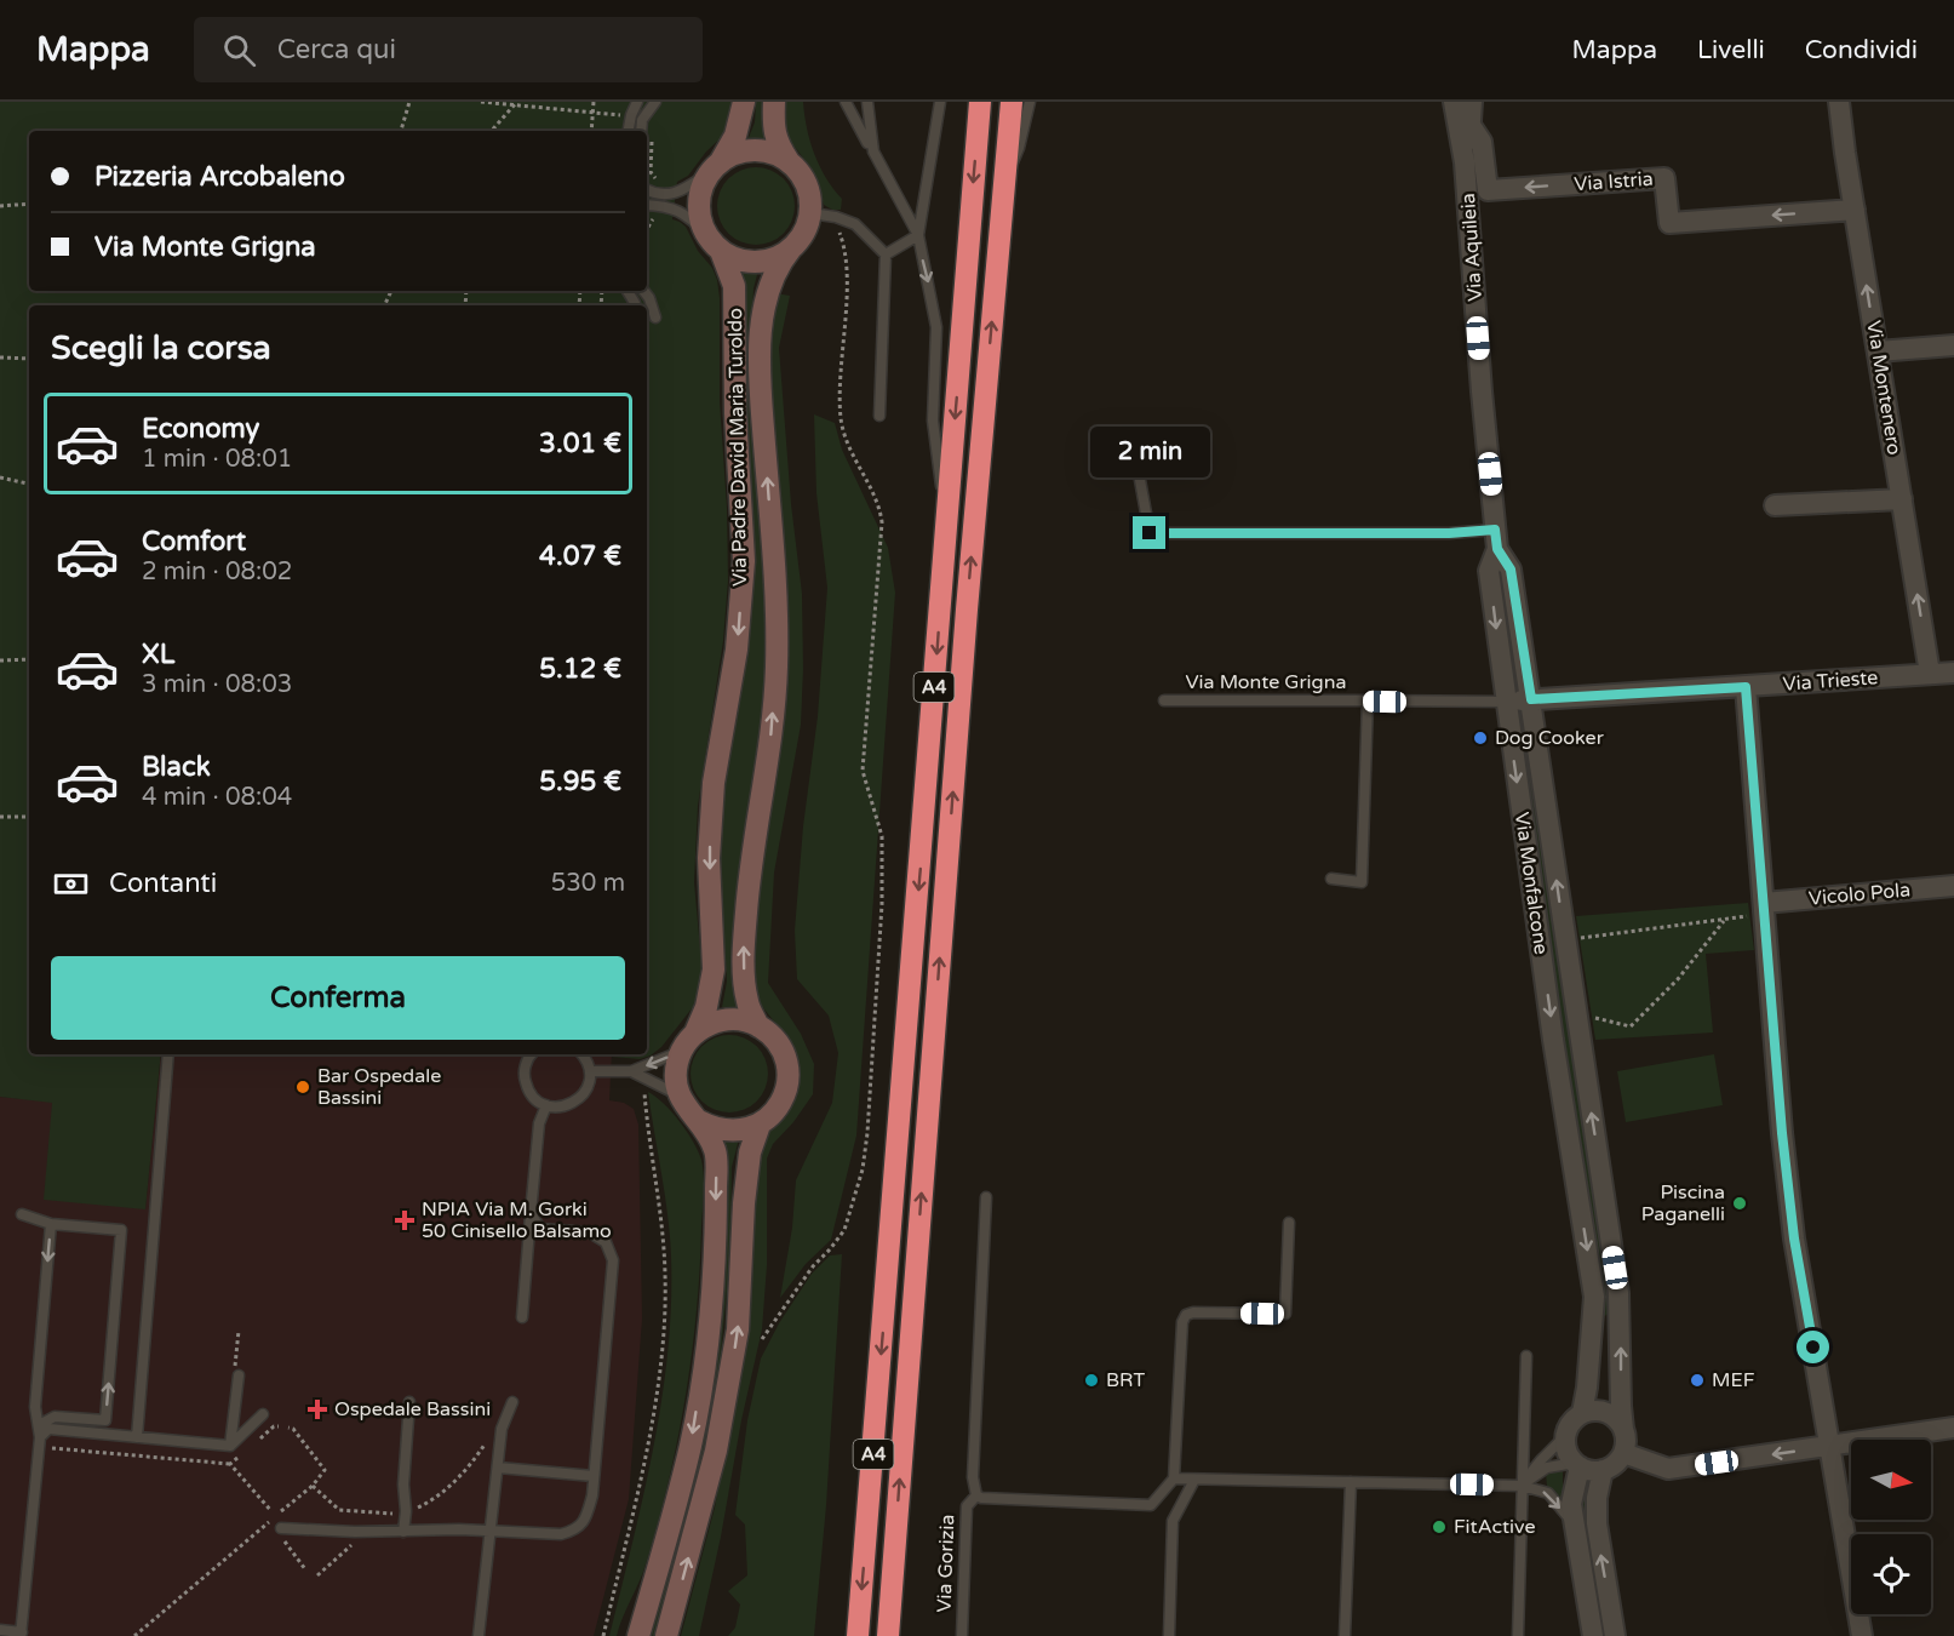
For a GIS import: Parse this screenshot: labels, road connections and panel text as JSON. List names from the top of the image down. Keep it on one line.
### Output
{"streets":{"highway":["A4"],"street":["Via Istria","Via Aquileia","Via Montenero","Via Padre David Maria Turoldo","Via Trieste","Via Monfalcone","Vicolo Pola"],"lane":["Via Monte Grigna","Via Gorizia"]},"crossings":[["Via Istria","Via Aquileia"],["Via Istria","Via Montenero"],["Via Aquileia","Via Trieste"],["Via Aquileia","Via Monfalcone"],["Via Montenero","Via Trieste"],["Via Trieste","Via Monfalcone"]],"one_way":["Via Istria","Via Montenero"],"places":{"other":["Dog Cooker","Bar Ospedale Bassini","Piscina Paganelli","BRT","MEF","FitActive"],"health":["NPIA Via M. Gorki 50 Cinisello Balsamo","Ospedale Bassini"]},"north":"right","page":{"header":"Mappa","search":"Cerca qui","nav":["Mappa","Livelli","Condividi"],"banner":["Pizzeria Arcobaleno","Via Monte Grigna"],"heading":"Scegli la corsa","list":[{"name":"Economy","note":"1 min · 08:01","value":"3.01 €"},{"name":"Comfort","note":"2 min · 08:02","value":"4.07 €"},{"name":"XL","note":"3 min · 08:03","value":"5.12 €"},{"name":"Black","note":"4 min · 08:04","value":"5.95 €"}],"bubble":"2 min","pay":["Contanti","530 m"],"buttons":"Conferma"}}
